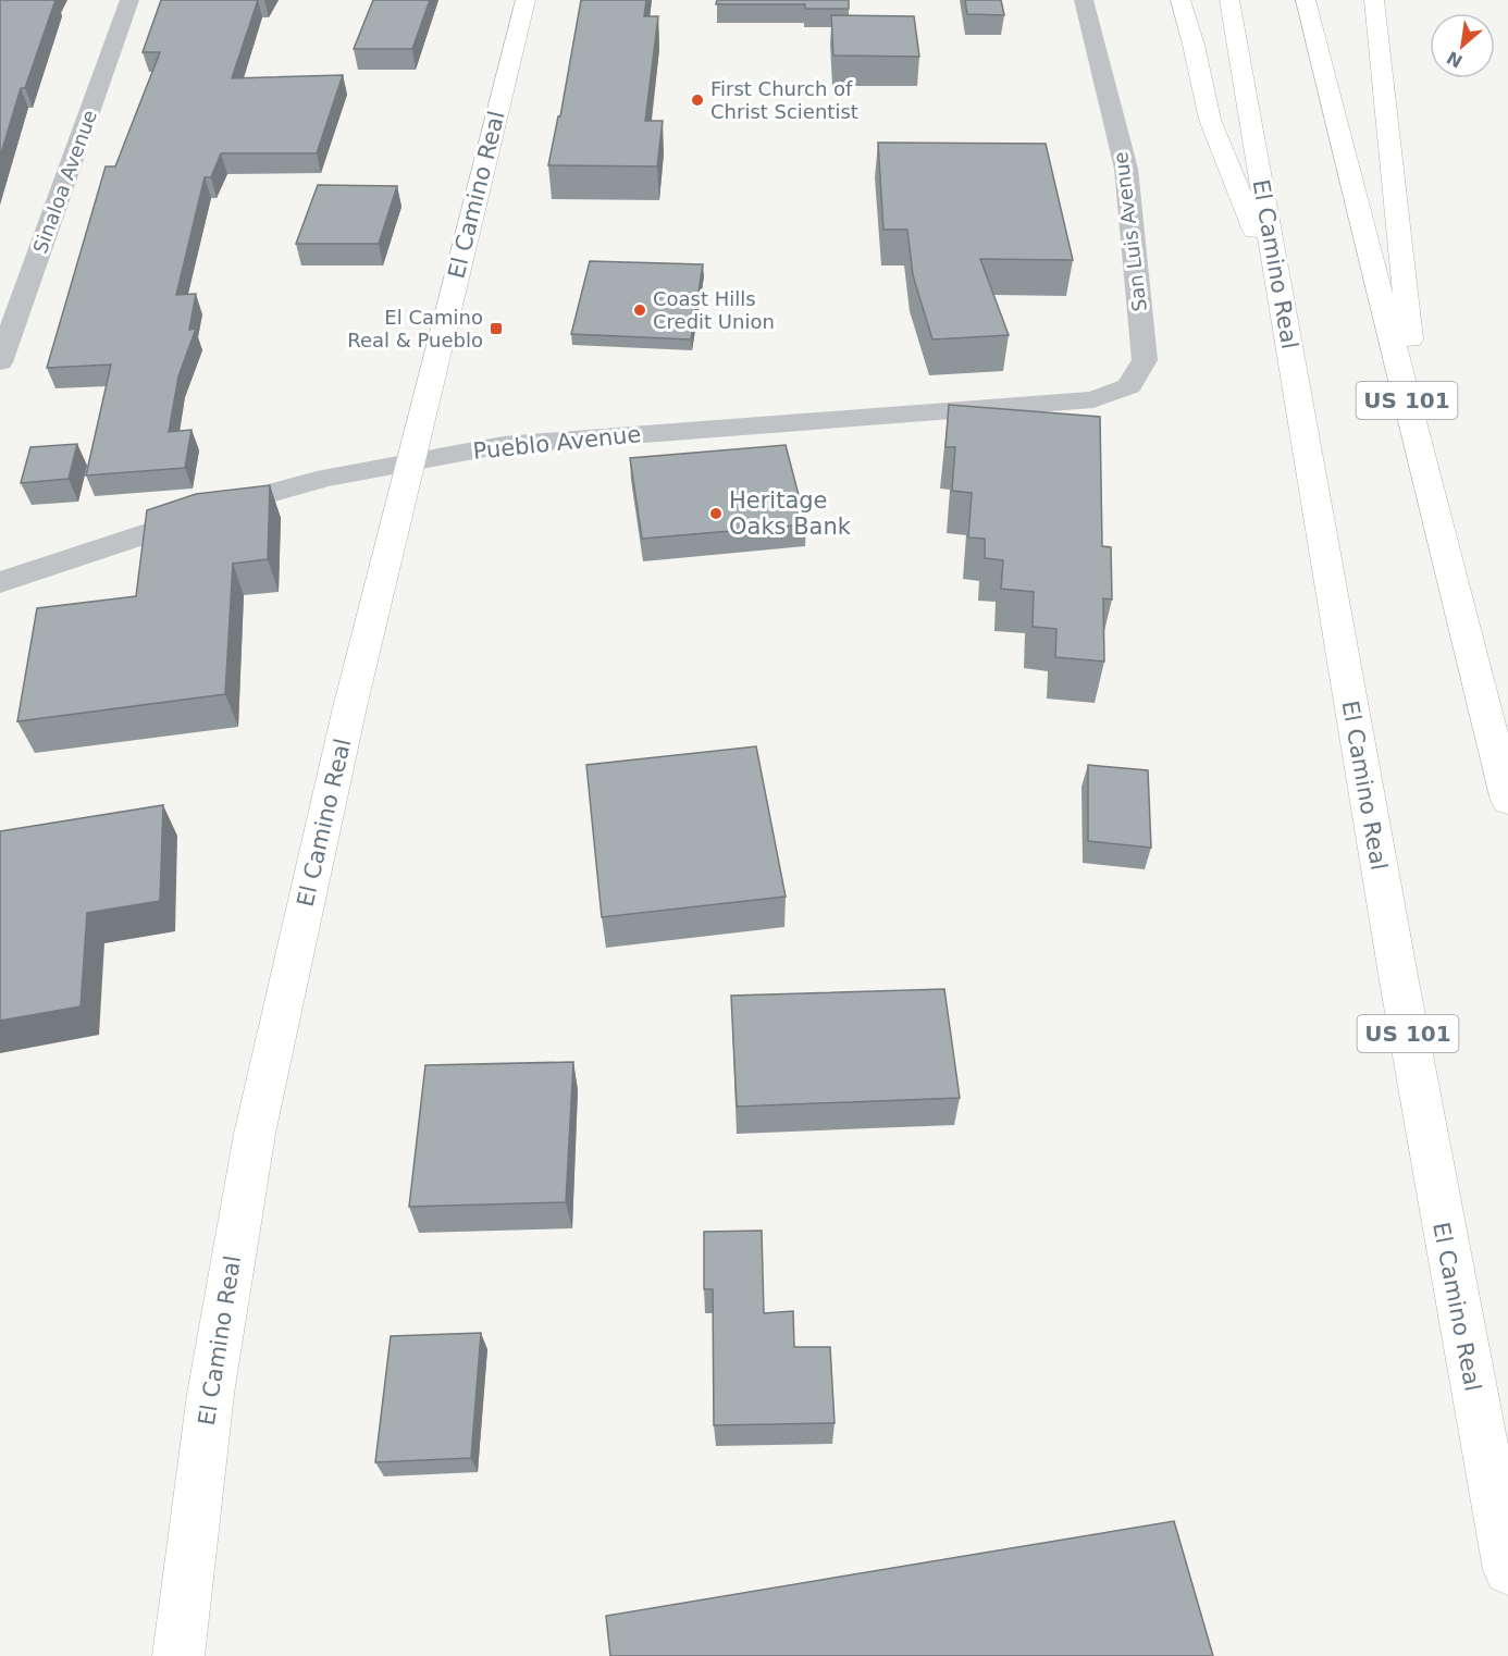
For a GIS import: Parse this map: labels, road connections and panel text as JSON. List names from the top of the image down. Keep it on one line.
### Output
{"streets":{"main road":["El Camino Real","US 101"],"street":["Sinaloa Avenue","San Luis Avenue","Pueblo Avenue"]},"crossings":[["El Camino Real","Pueblo Avenue"],["San Luis Avenue","Pueblo Avenue"]],"places":{"other":["First Church of Christ Scientist","Coast Hills Credit Union","Heritage Oaks Bank"],"transit":["El Camino Real & Pueblo"]},"north":"bottom left"}
